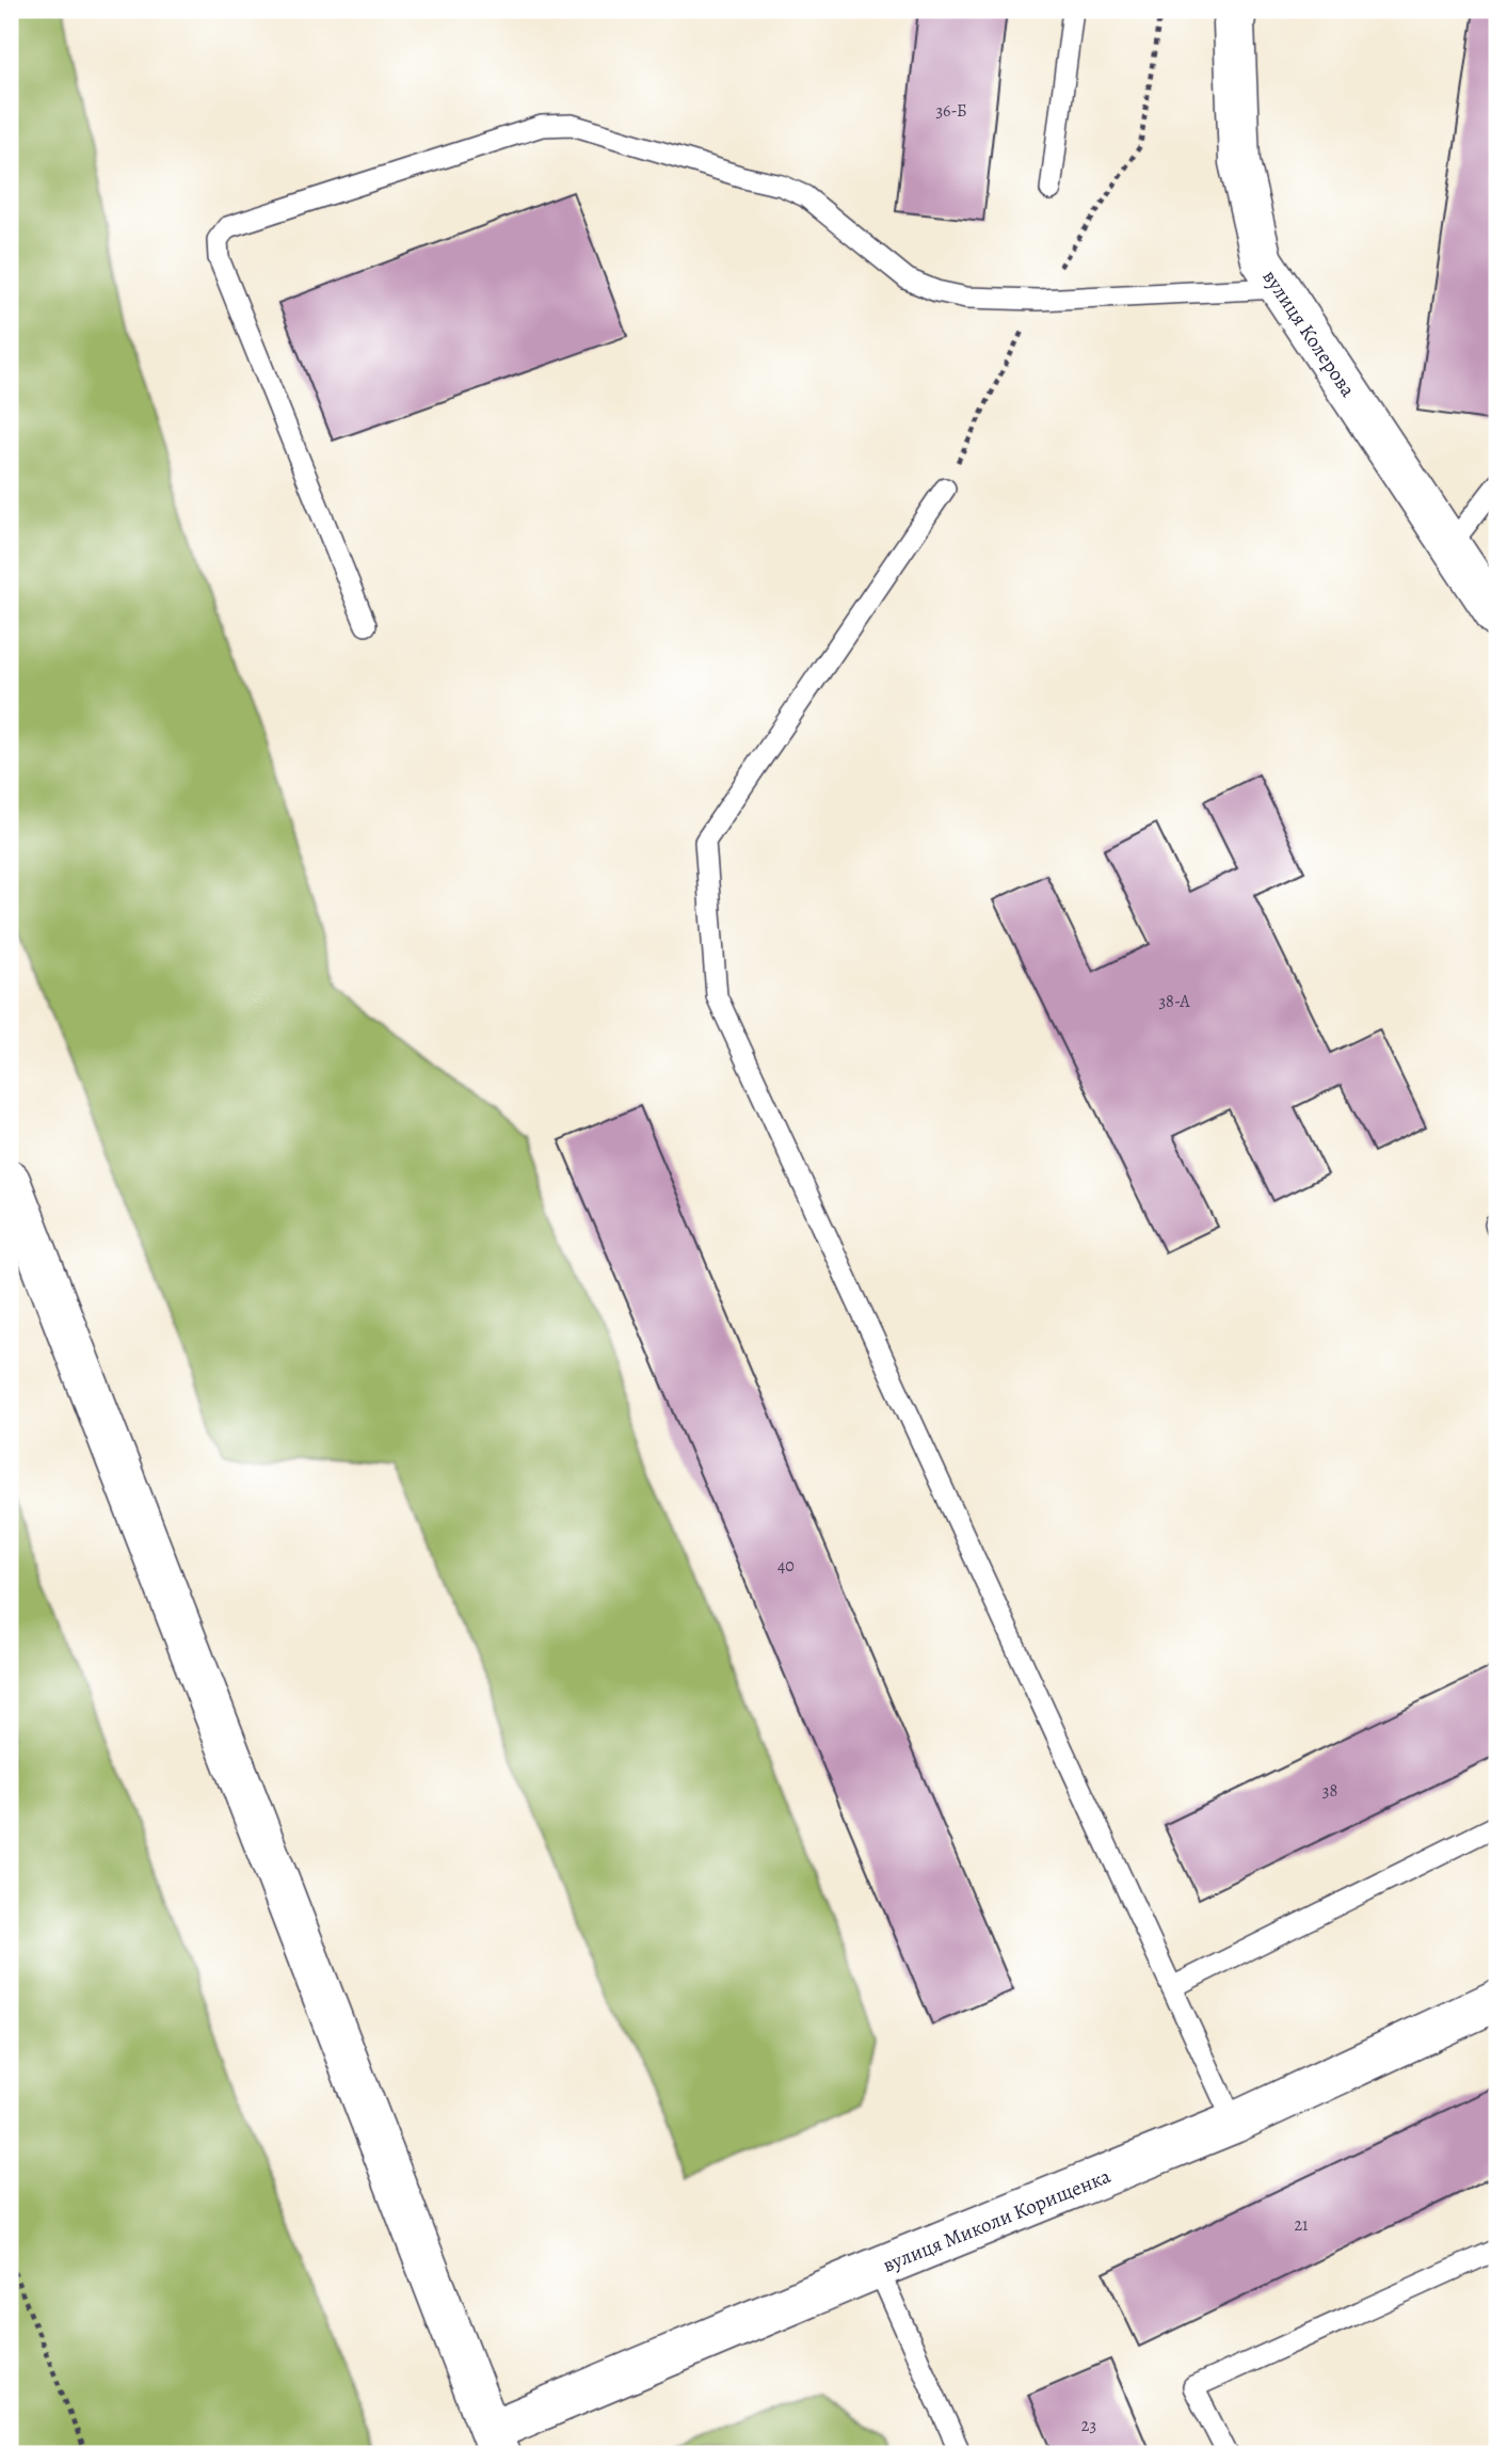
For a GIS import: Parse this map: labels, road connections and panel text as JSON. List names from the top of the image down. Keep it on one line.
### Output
{"streets":{"main road":["вулиця Колерова","вулиця Миколи Корищенка"]},"house_numbers":["36-Б","38-А","40","38","21","23"]}
